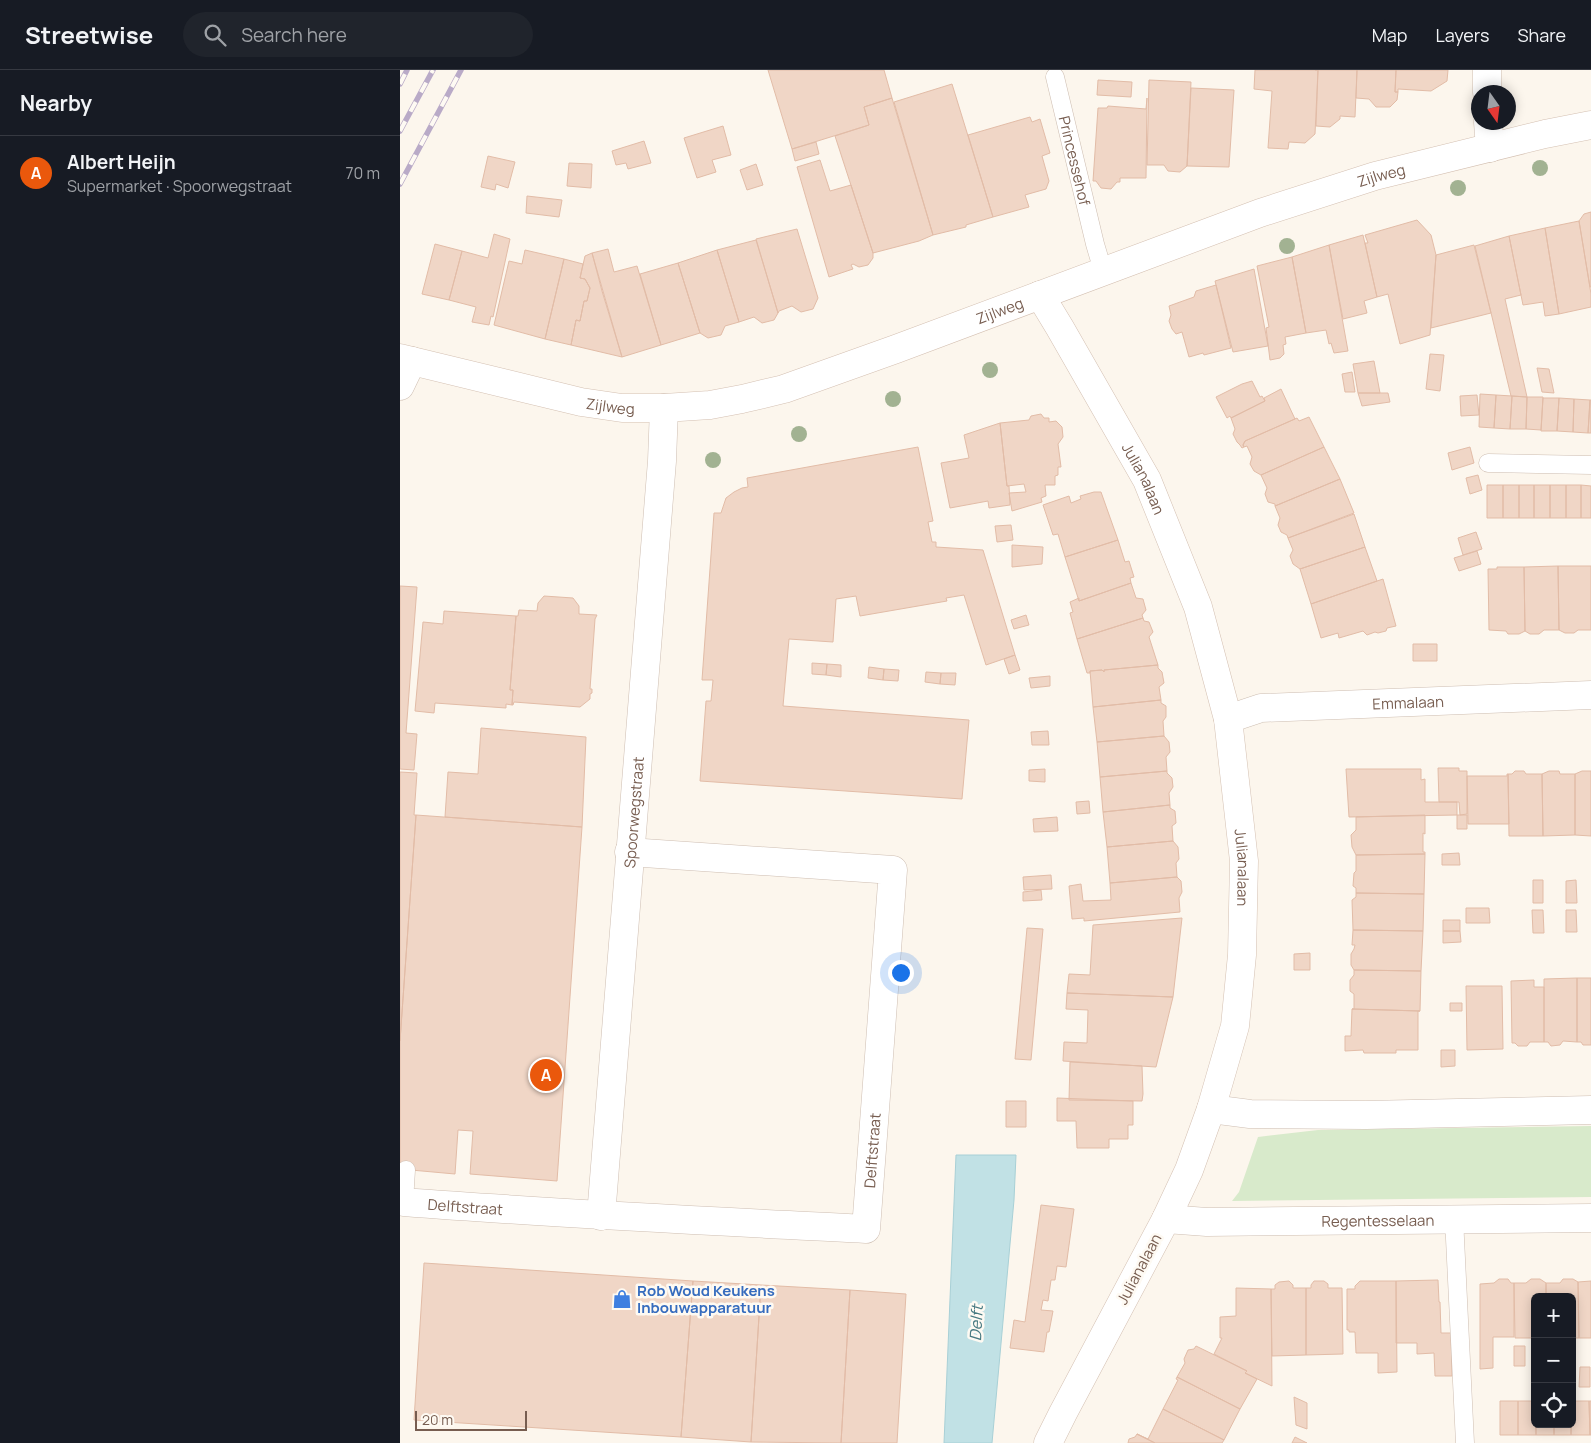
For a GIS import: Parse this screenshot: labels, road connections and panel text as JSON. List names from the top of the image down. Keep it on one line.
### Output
{"streets":{"street":["Zijlweg","Julianalaan","Emmalaan","Spoorwegstraat","Delftstraat","Regentesselaan"],"lane":["Princessehof"]},"crossings":[["Princessehof","Zijlweg"],["Zijlweg","Julianalaan"],["Zijlweg","Spoorwegstraat"],["Julianalaan","Emmalaan"],["Julianalaan","Regentesselaan"],["Spoorwegstraat","Delftstraat"]],"water":["Delft"],"places":{"shop":["Rob Woud Keukens Inbouwapparatuur"]},"scale_bar":"20 m","north":"bottom","page":{"header":"Streetwise","search":"Search here","nav":["Map","Layers","Share"],"heading":"Nearby","list":[{"mark":"A","name":"Albert Heijn","note":"Supermarket · Spoorwegstraat","value":"70 m"}],"pins":"A","map_buttons":["+","−"],"scale":"20 m"}}
